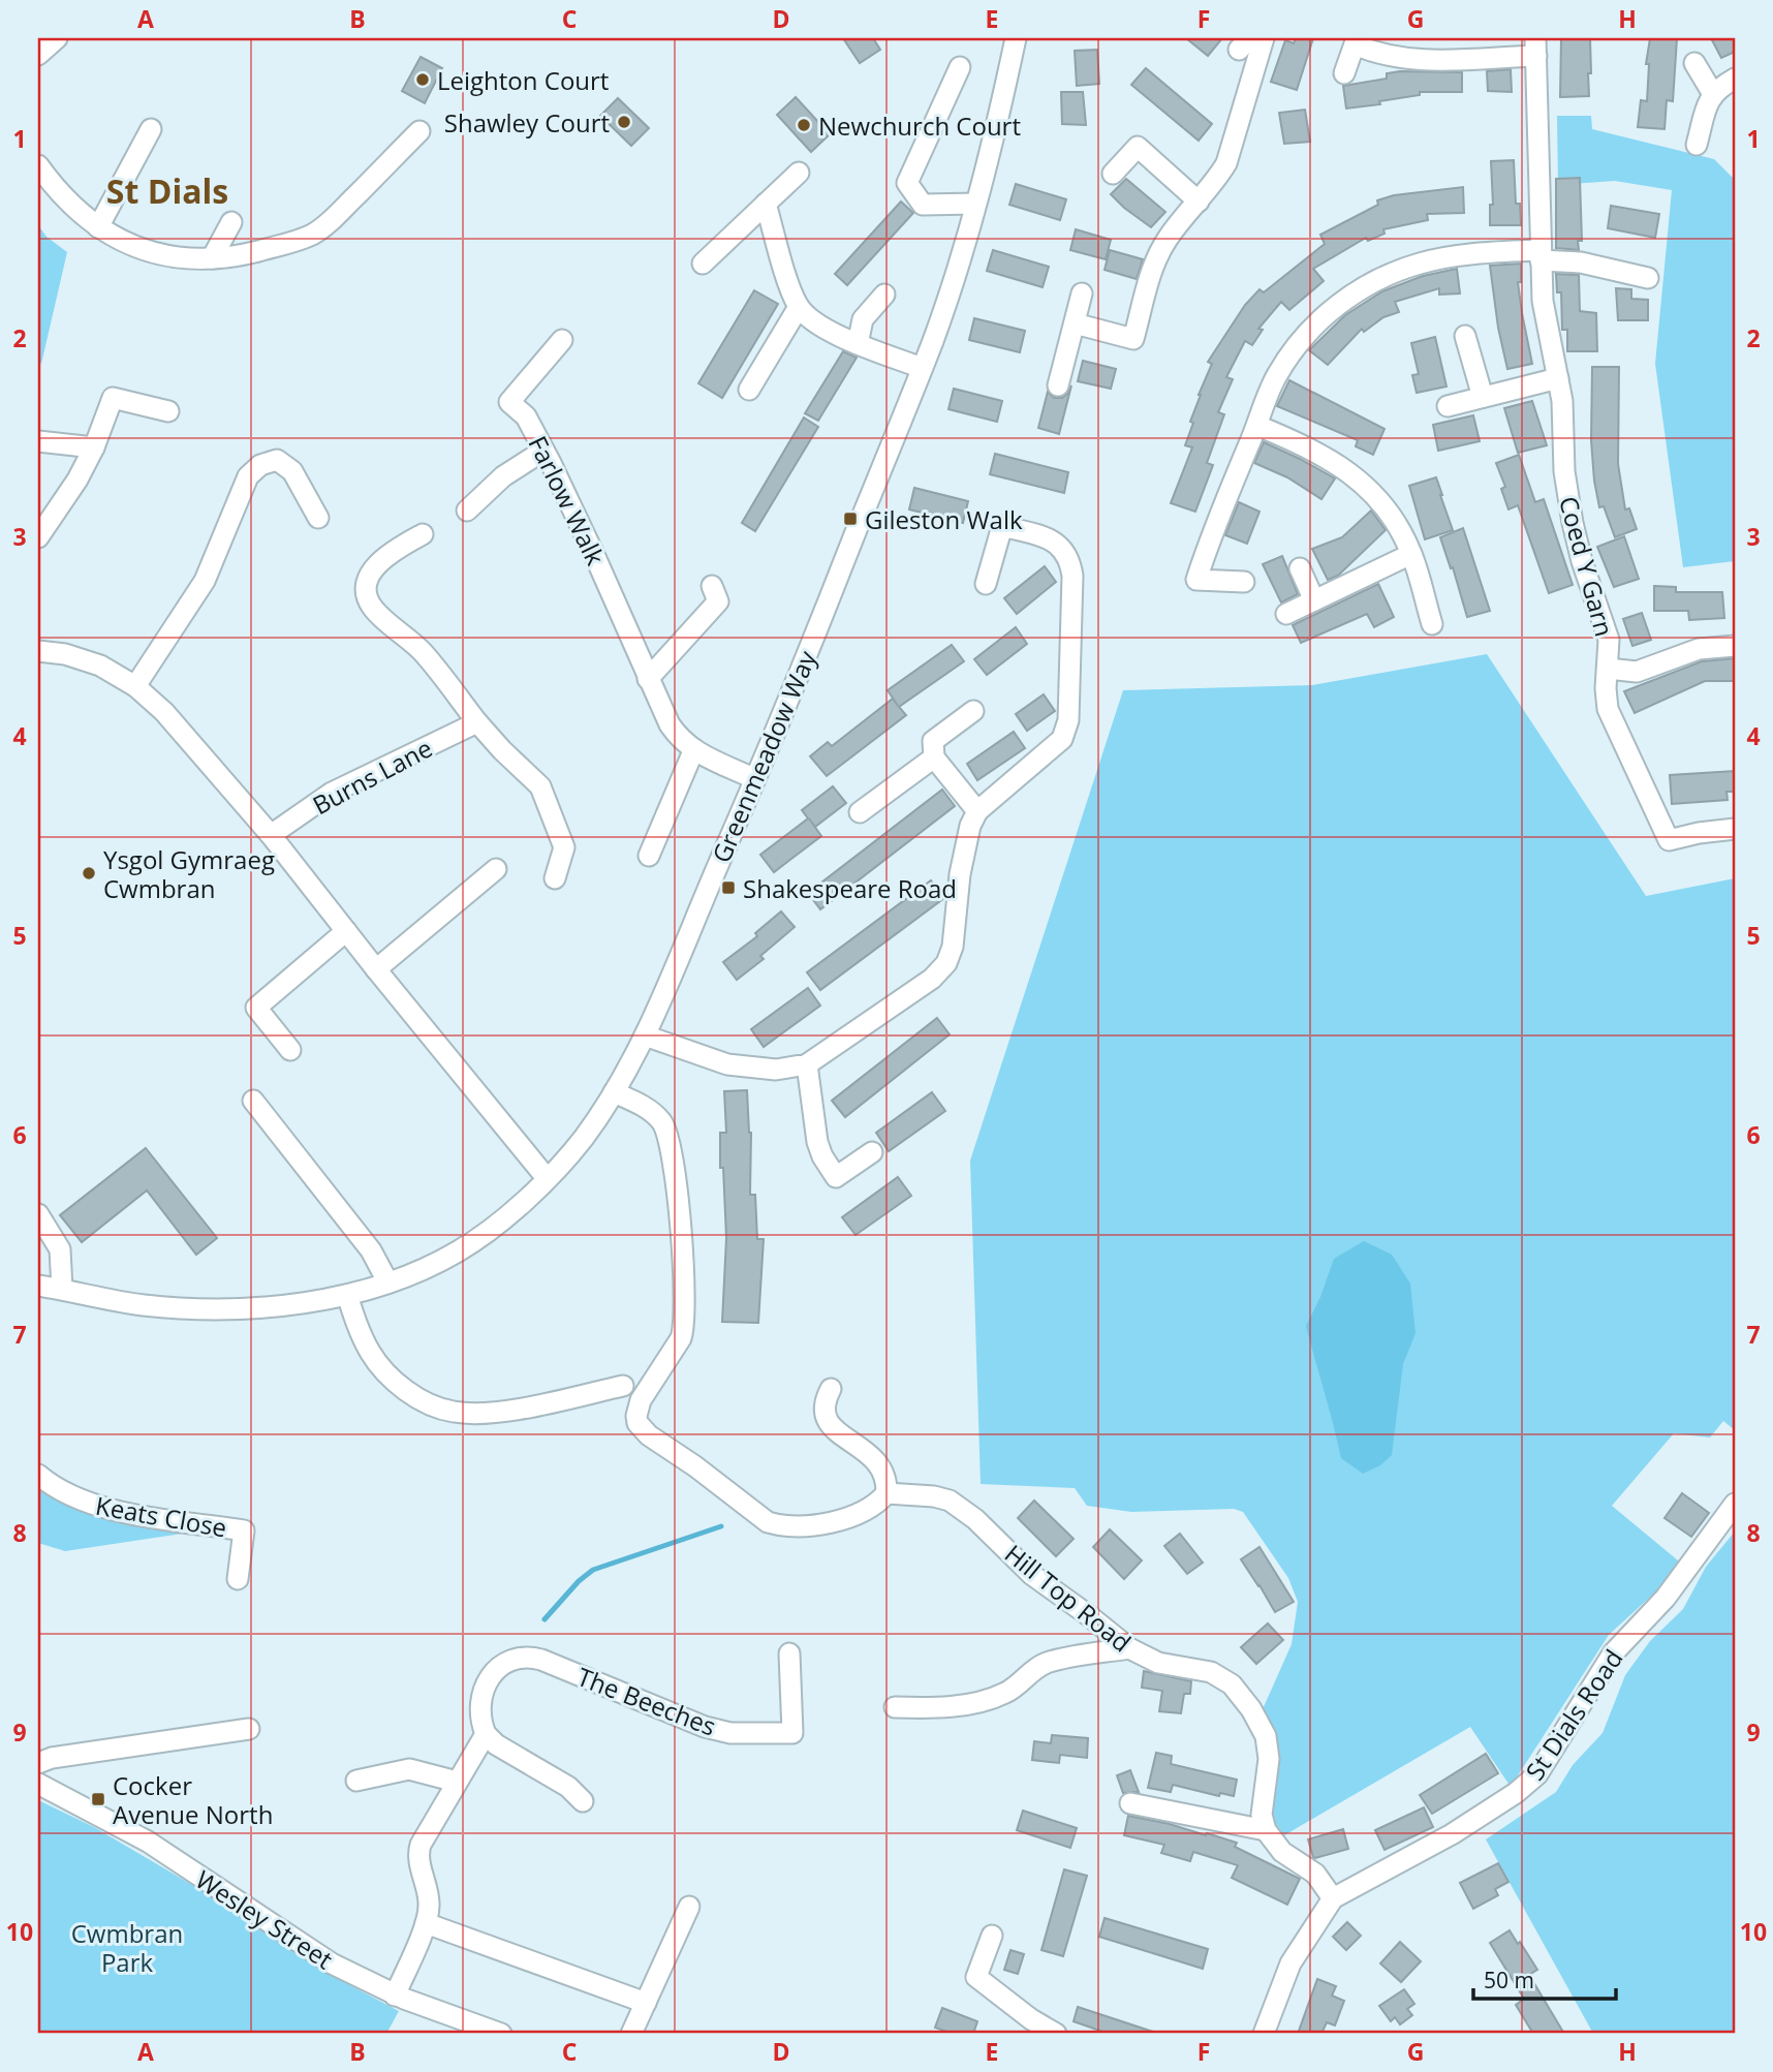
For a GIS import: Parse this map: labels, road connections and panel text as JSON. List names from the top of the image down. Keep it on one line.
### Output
{"streets":{"street":["Farlow Walk","Coed Y Garn","Greenmeadow Way","Burns Lane","Keats Close","Hill Top Road","The Beeches","St Dials Road","Wesley Street"]},"crossings":[["Farlow Walk","Greenmeadow Way"]],"districts":["St Dials"],"parks":["Cwmbran Park"],"places":{"other":["Leighton Court","Shawley Court","Newchurch Court","Ysgol Gymraeg Cwmbran"],"transit":["Gileston Walk","Shakespeare Road","Cocker Avenue North"]},"scale_bar":"50 m","grid":{"columns":["A","B","C","D","E","F","G","H"],"rows":["1","2","3","4","5","6","7","8","9","10"]}}
